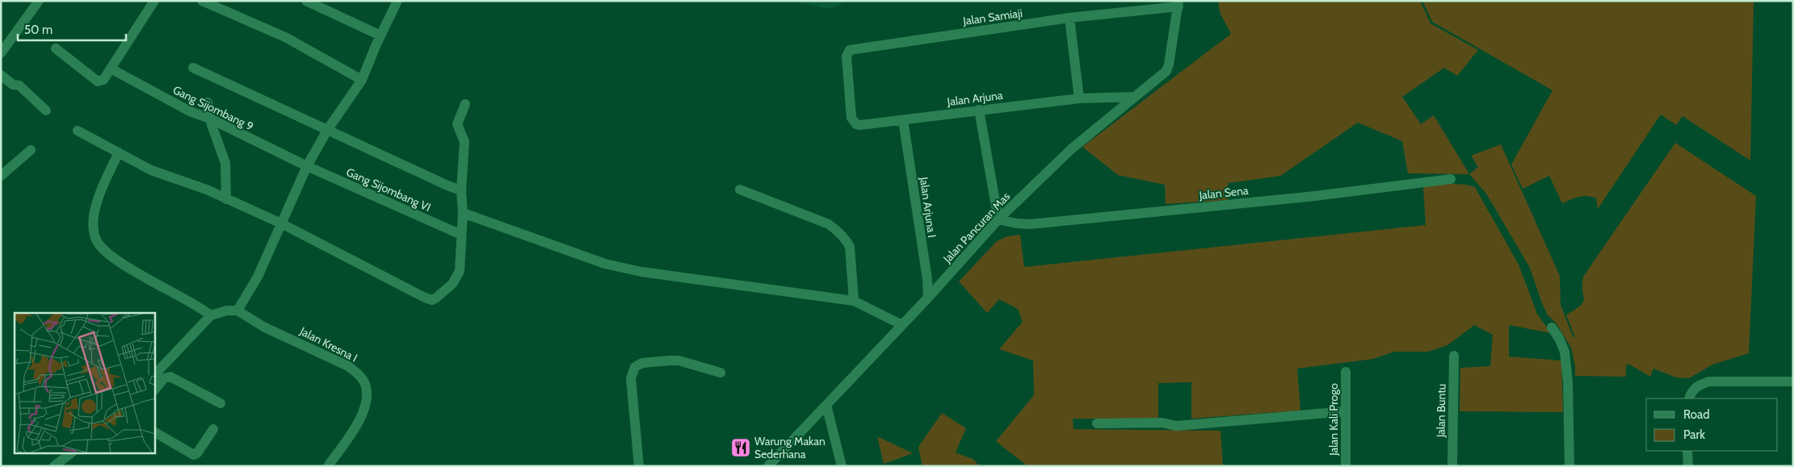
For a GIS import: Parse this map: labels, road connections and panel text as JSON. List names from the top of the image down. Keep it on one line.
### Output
{"streets":{"street":["Jalan Samiaji","Jalan Arjuna","Gang Sijombang 9","Gang Sijombang VI","Jalan Sena","Jalan Arjuna I","Jalan Pancuran Mas","Jalan Kresna I","Jalan Buntu","Jalan Kali Progo"]},"crossings":[["Jalan Samiaji","Jalan Arjuna"],["Jalan Samiaji","Jalan Pancuran Mas"],["Jalan Arjuna","Jalan Arjuna I"],["Jalan Arjuna","Jalan Pancuran Mas"],["Gang Sijombang 9","Gang Sijombang VI"],["Jalan Sena","Jalan Pancuran Mas"],["Jalan Arjuna I","Jalan Pancuran Mas"]],"places":{"restaurant":["Warung Makan Sederhana"]},"legend":["Road","Park"],"scale_bar":"50 m"}
